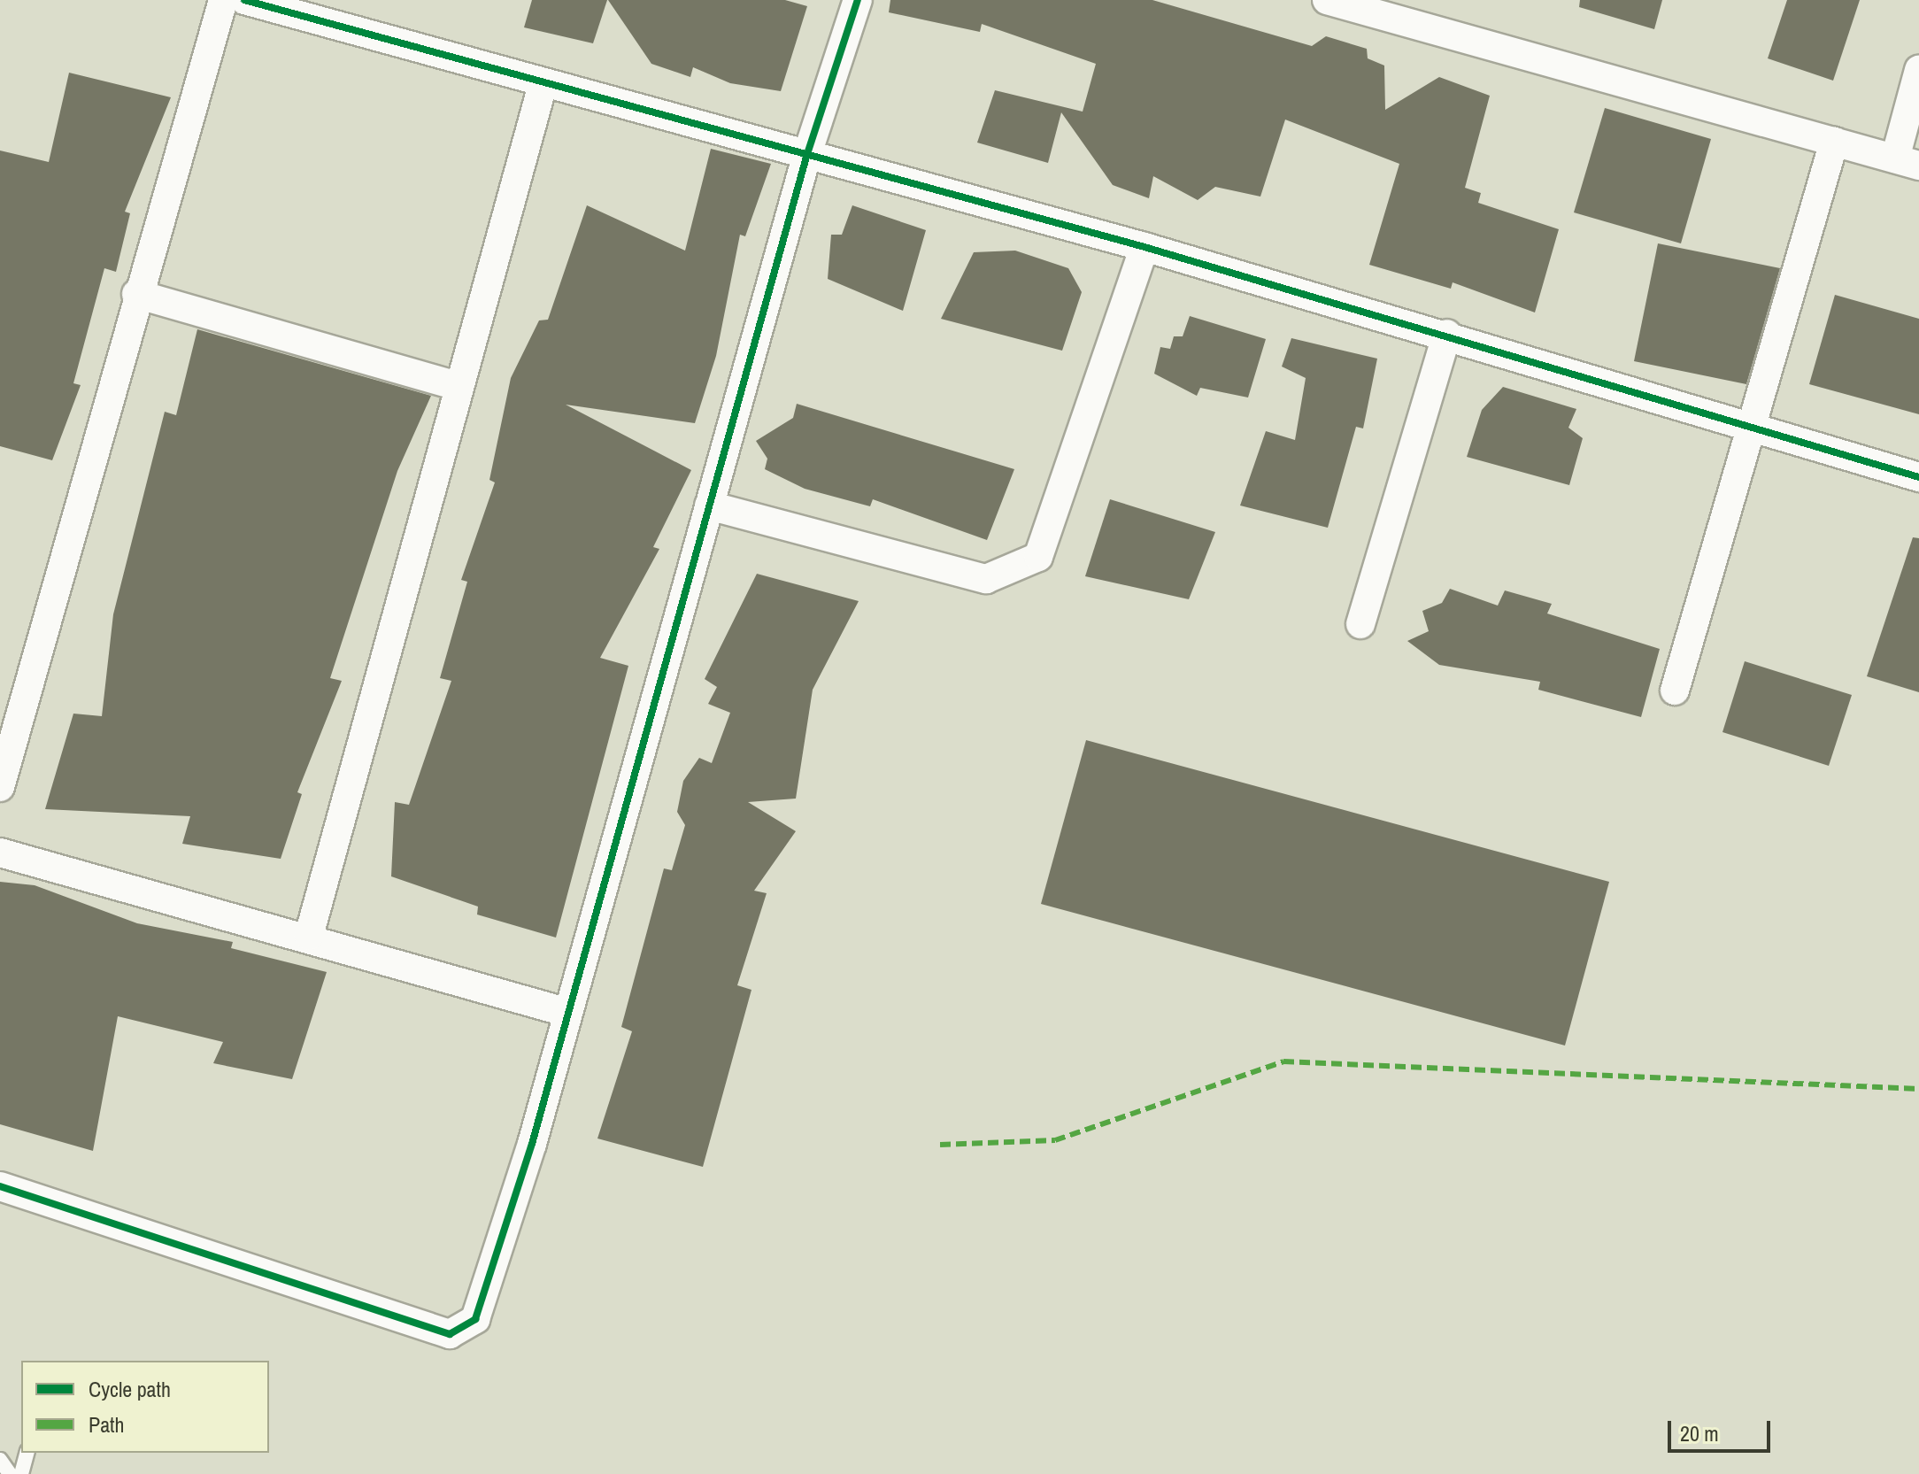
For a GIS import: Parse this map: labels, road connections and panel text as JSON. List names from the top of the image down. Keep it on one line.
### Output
{"legend":["Cycle path","Path"],"scale_bar":"20 m"}
